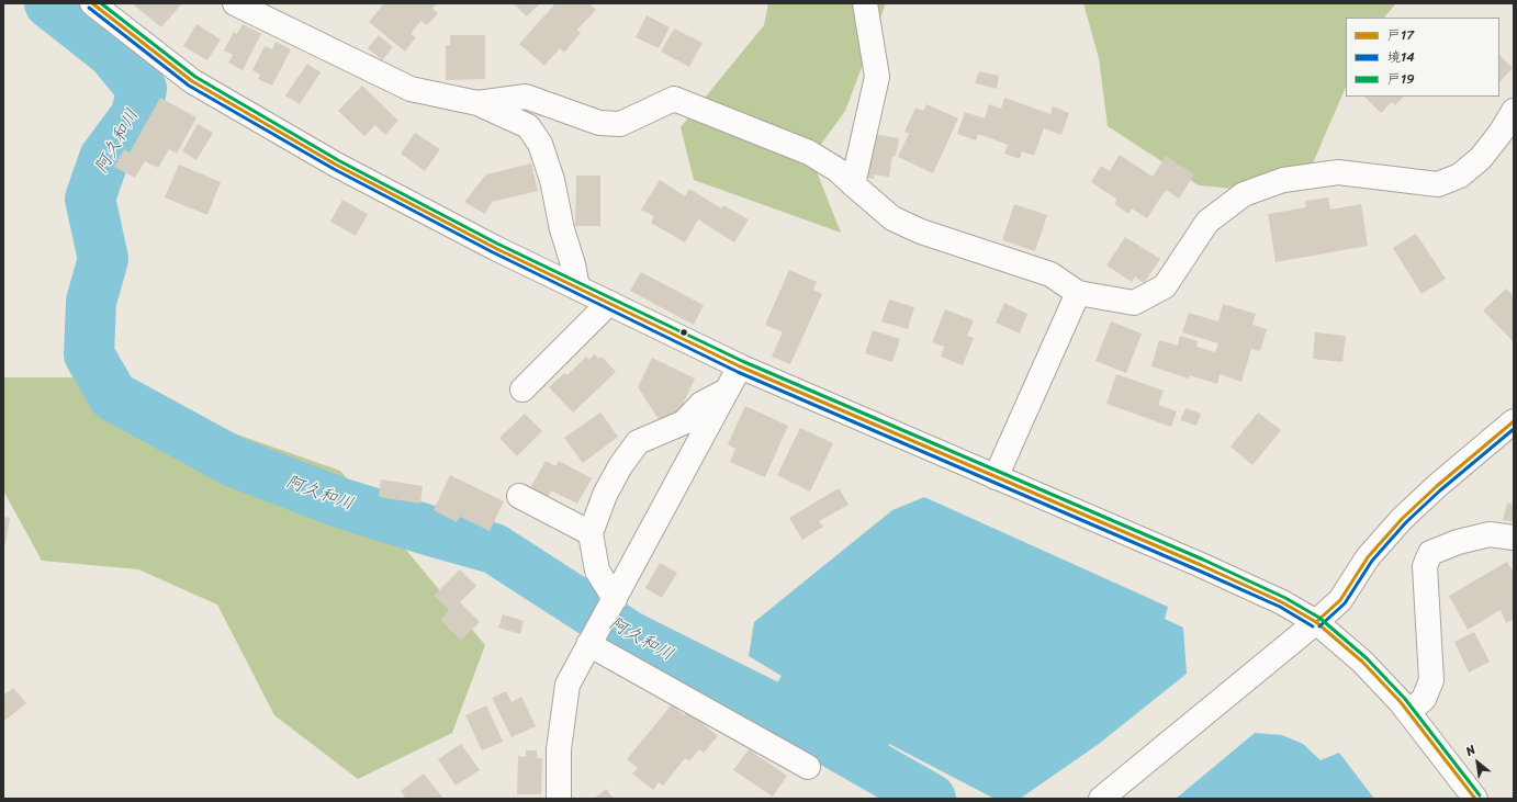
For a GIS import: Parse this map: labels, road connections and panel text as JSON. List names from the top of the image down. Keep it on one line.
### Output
{"water":["阿久和川"],"lines":["transit line 戸17","transit line 戸19","transit line 境14"],"legend":["戸17","境14","戸19"],"north":"top left"}
